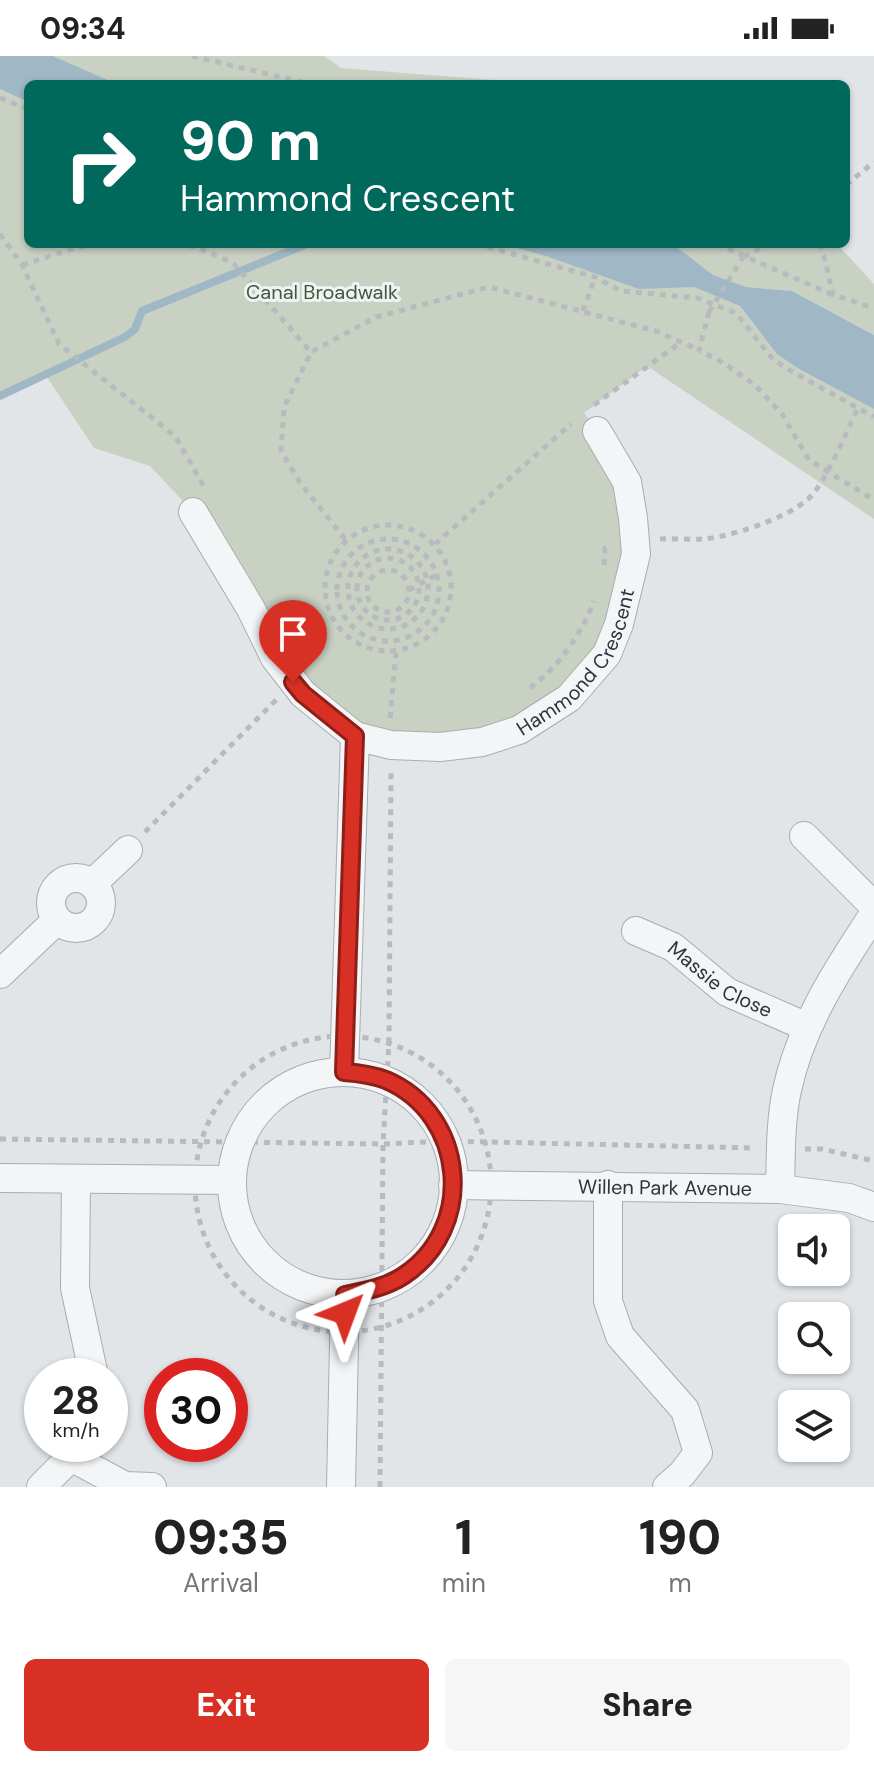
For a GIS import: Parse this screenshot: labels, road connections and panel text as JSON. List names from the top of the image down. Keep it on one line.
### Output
{"streets":{"street":["Hammond Crescent","Massie Close","Willen Park Avenue"]},"parks":["Canal Broadwalk"],"page":{"status":"09:34","turn":["90 m","Hammond Crescent"],"speed":"28 km/h","limit":"30","eta":["09:35","Arrival","1","min","190","m"],"buttons":["Exit","Share"]}}
